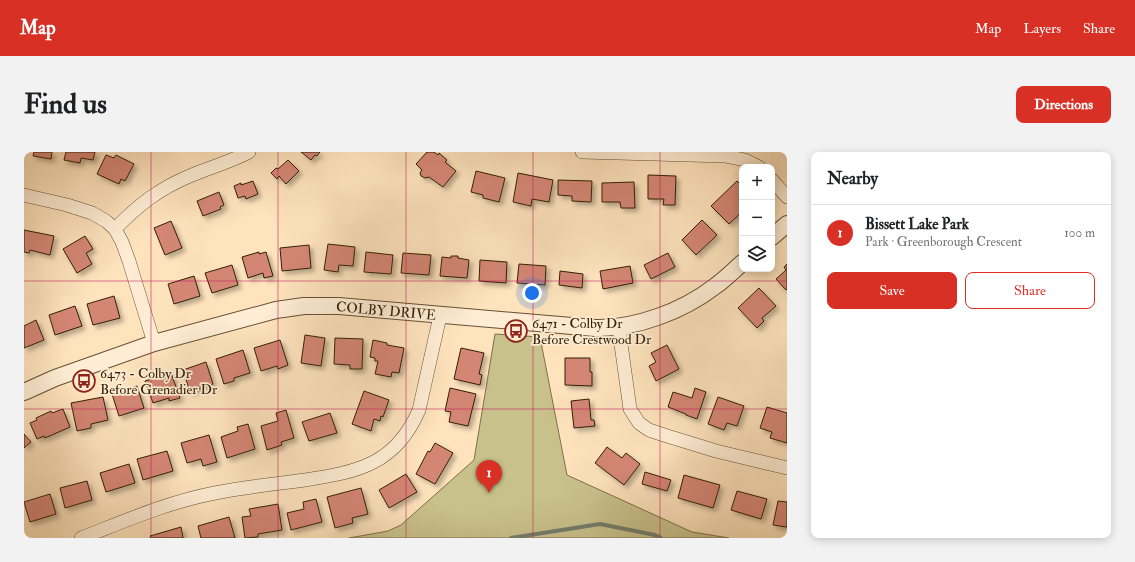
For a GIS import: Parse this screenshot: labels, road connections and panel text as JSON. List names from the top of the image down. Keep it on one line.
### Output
{"streets":{"street":["COLBY DRIVE"]},"places":{"bus stop":["6471 - Colby Dr Before Crestwood Dr","6473 - Colby Dr Before Grenadier Dr"]},"page":{"header":"Map","nav":["Map","Layers","Share"],"buttons":["Directions",["Save","Share"]],"title":"Find us","heading":"Nearby","map_buttons":["+","−"],"list":[{"mark":"1","name":"Bissett Lake Park","note":"Park · Greenborough Crescent","value":"100 m"}],"pins":"1"}}
